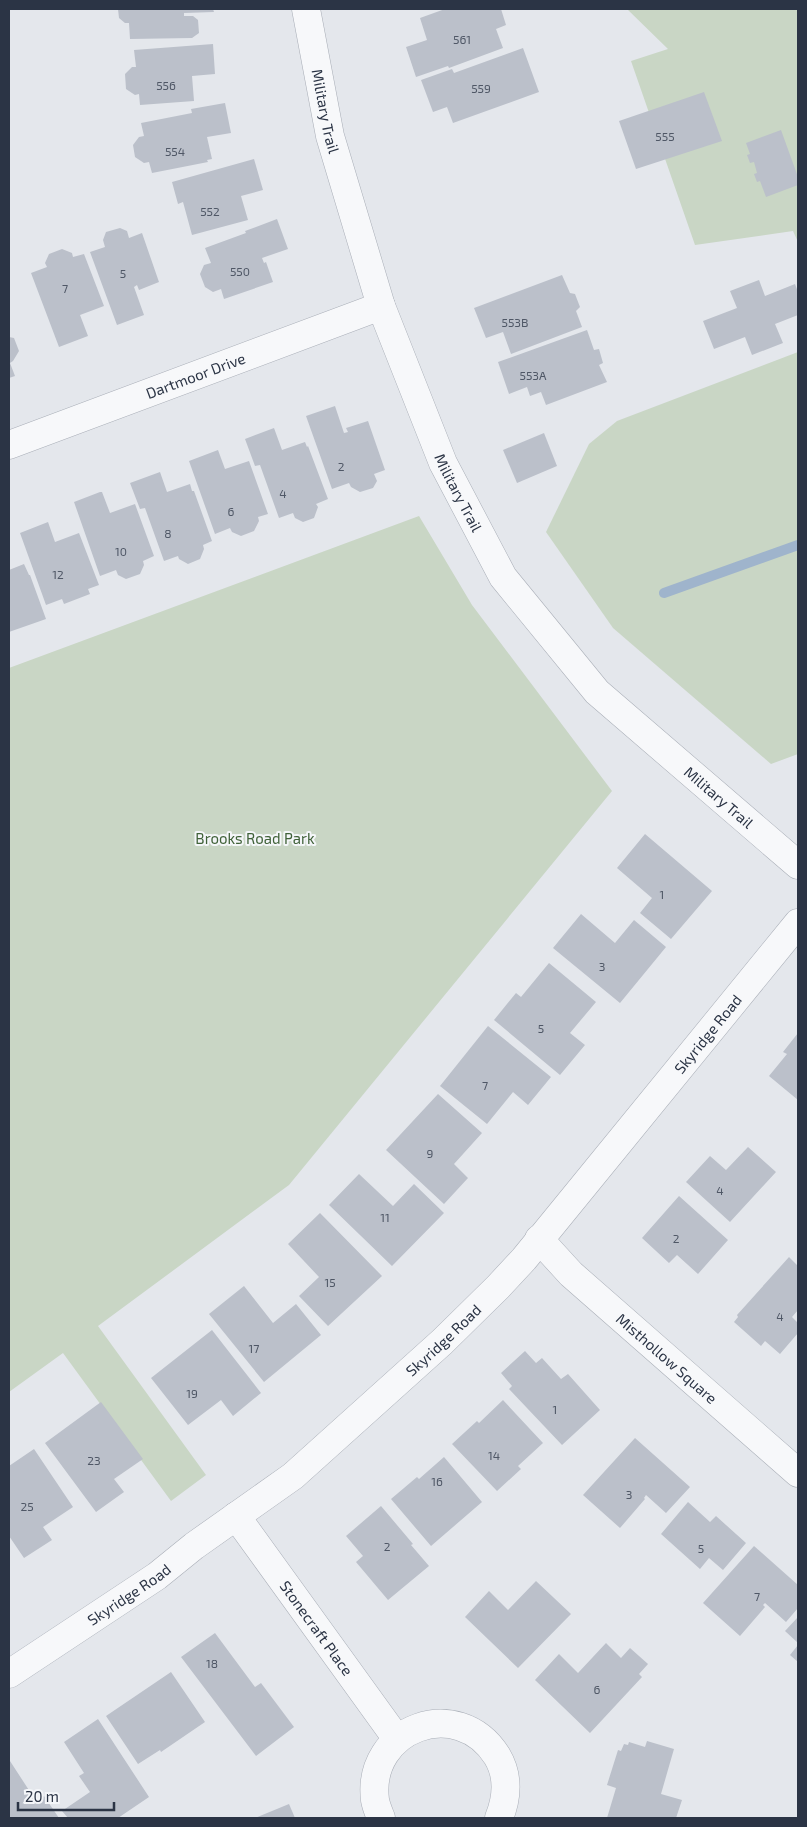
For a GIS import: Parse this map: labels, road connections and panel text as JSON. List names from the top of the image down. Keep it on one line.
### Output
{"streets":{"street":["Military Trail","Dartmoor Drive","Skyridge Road","Misthollow Square","Stonecraft Place"]},"crossings":[["Military Trail","Dartmoor Drive"],["Skyridge Road","Misthollow Square"],["Skyridge Road","Stonecraft Place"]],"parks":["Brooks Road Park"],"house_numbers":["561","556","559","555","554","552","550","5","7","553B","553A","2","4","6","8","10","12","1","3","5","7","9","4","11","2","15","4","17","19","1","14","23","16","3","25","2","5","7","18","6"],"scale_bar":"20 m"}
